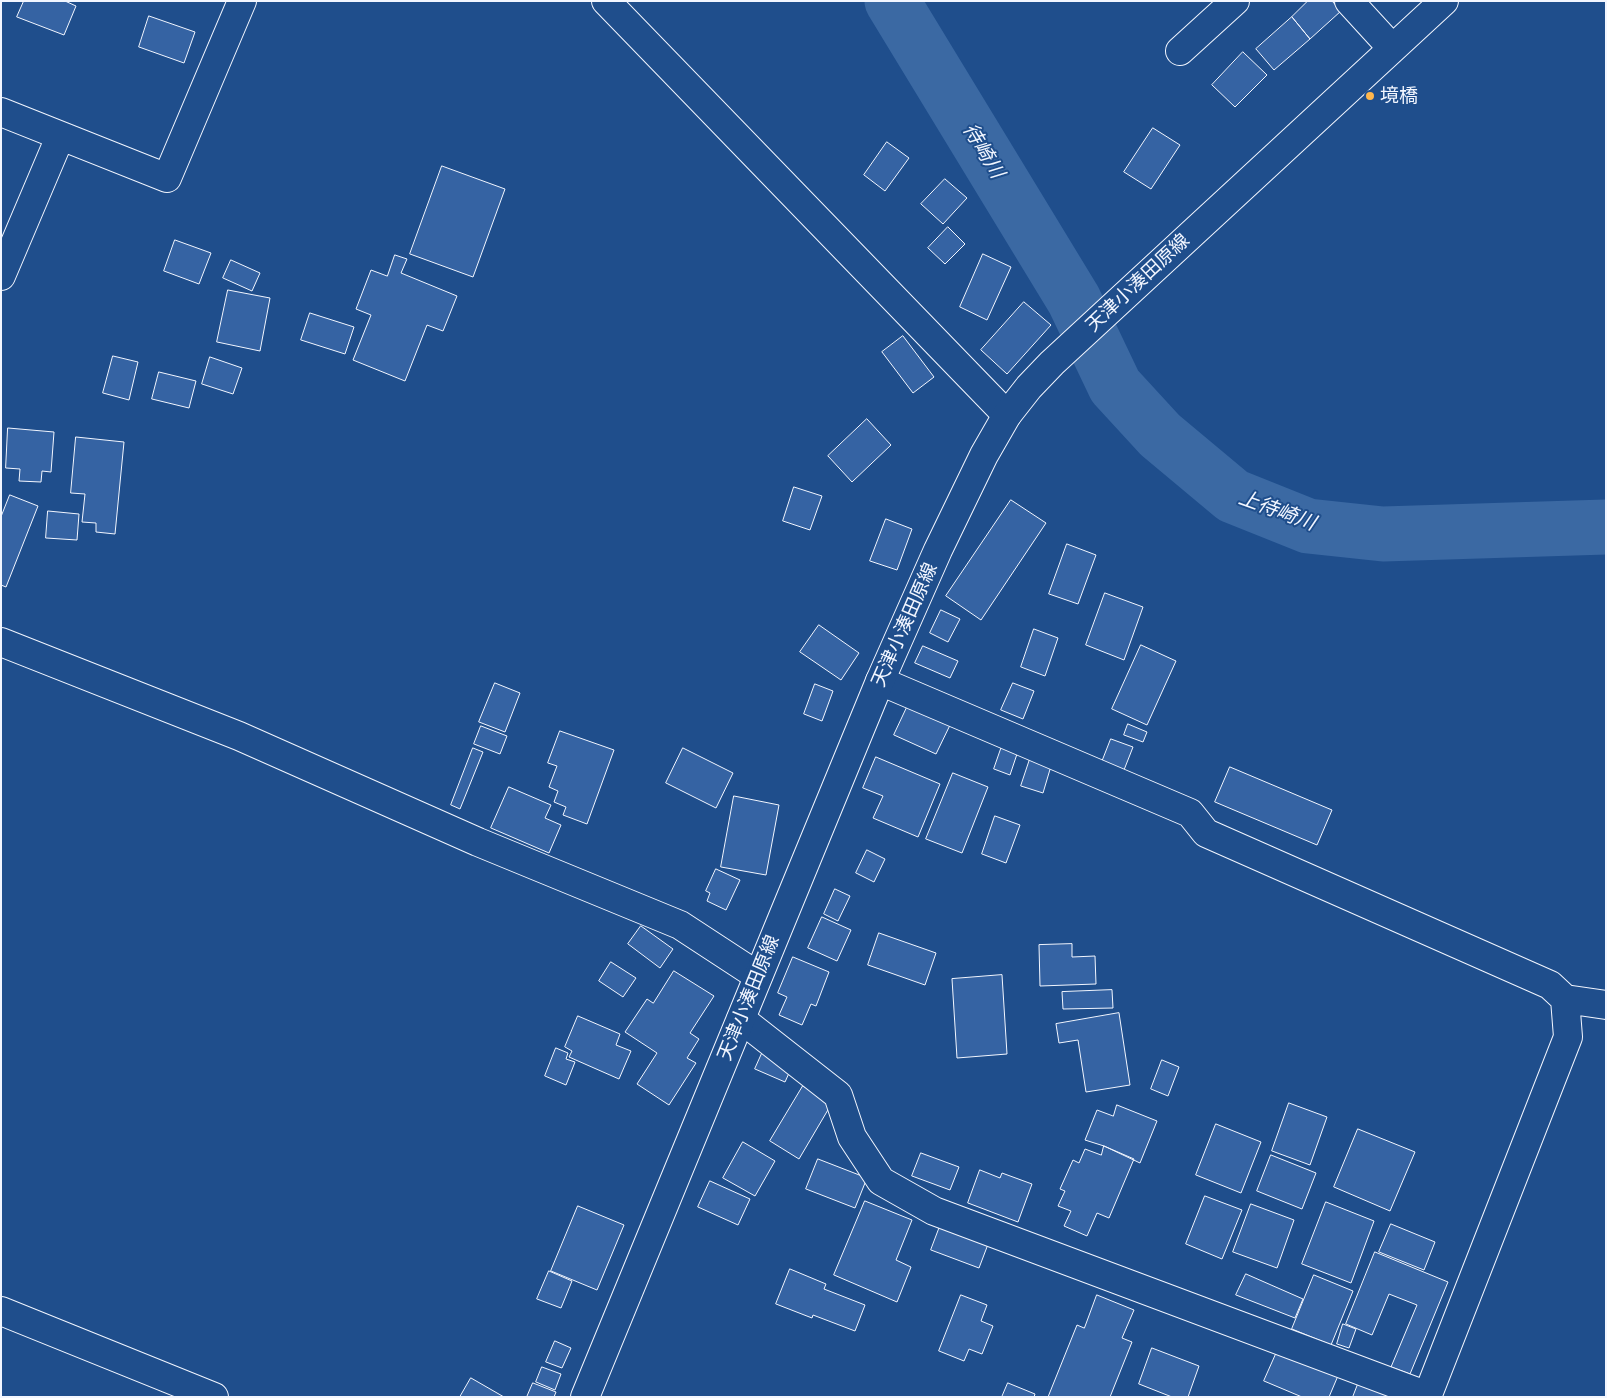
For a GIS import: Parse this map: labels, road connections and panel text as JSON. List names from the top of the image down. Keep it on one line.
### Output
{"streets":{"street":["天津小湊田原線"]},"water":["待崎川","上待崎川"],"places":["境橋"]}
